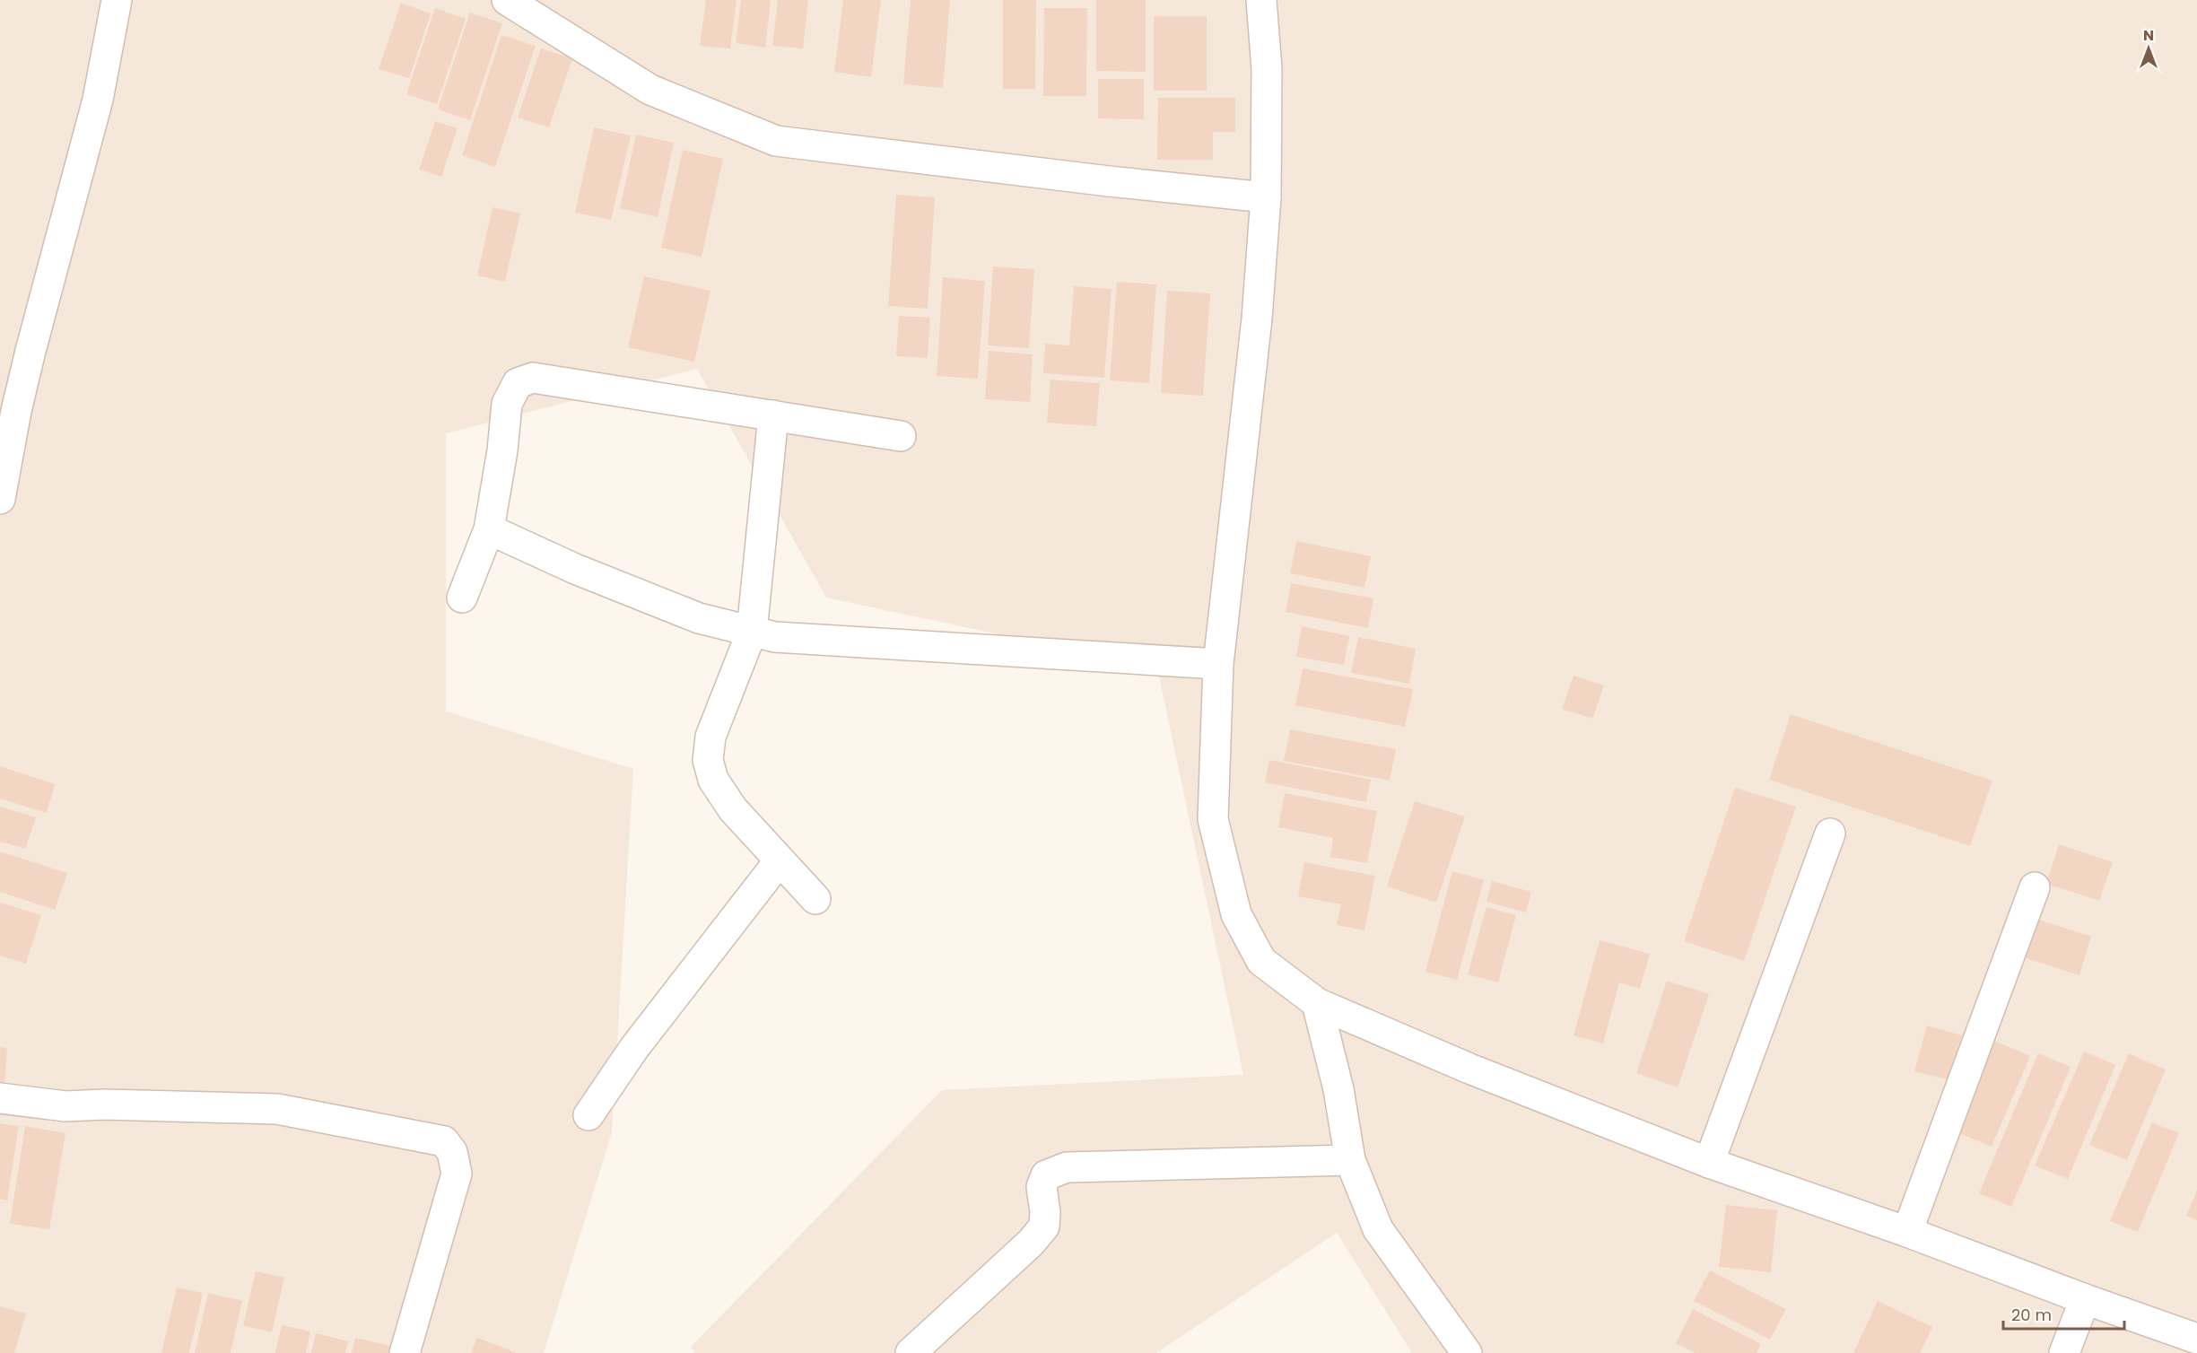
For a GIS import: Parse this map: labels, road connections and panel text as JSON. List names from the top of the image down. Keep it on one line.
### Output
{"scale_bar":"20 m","north":"top"}
